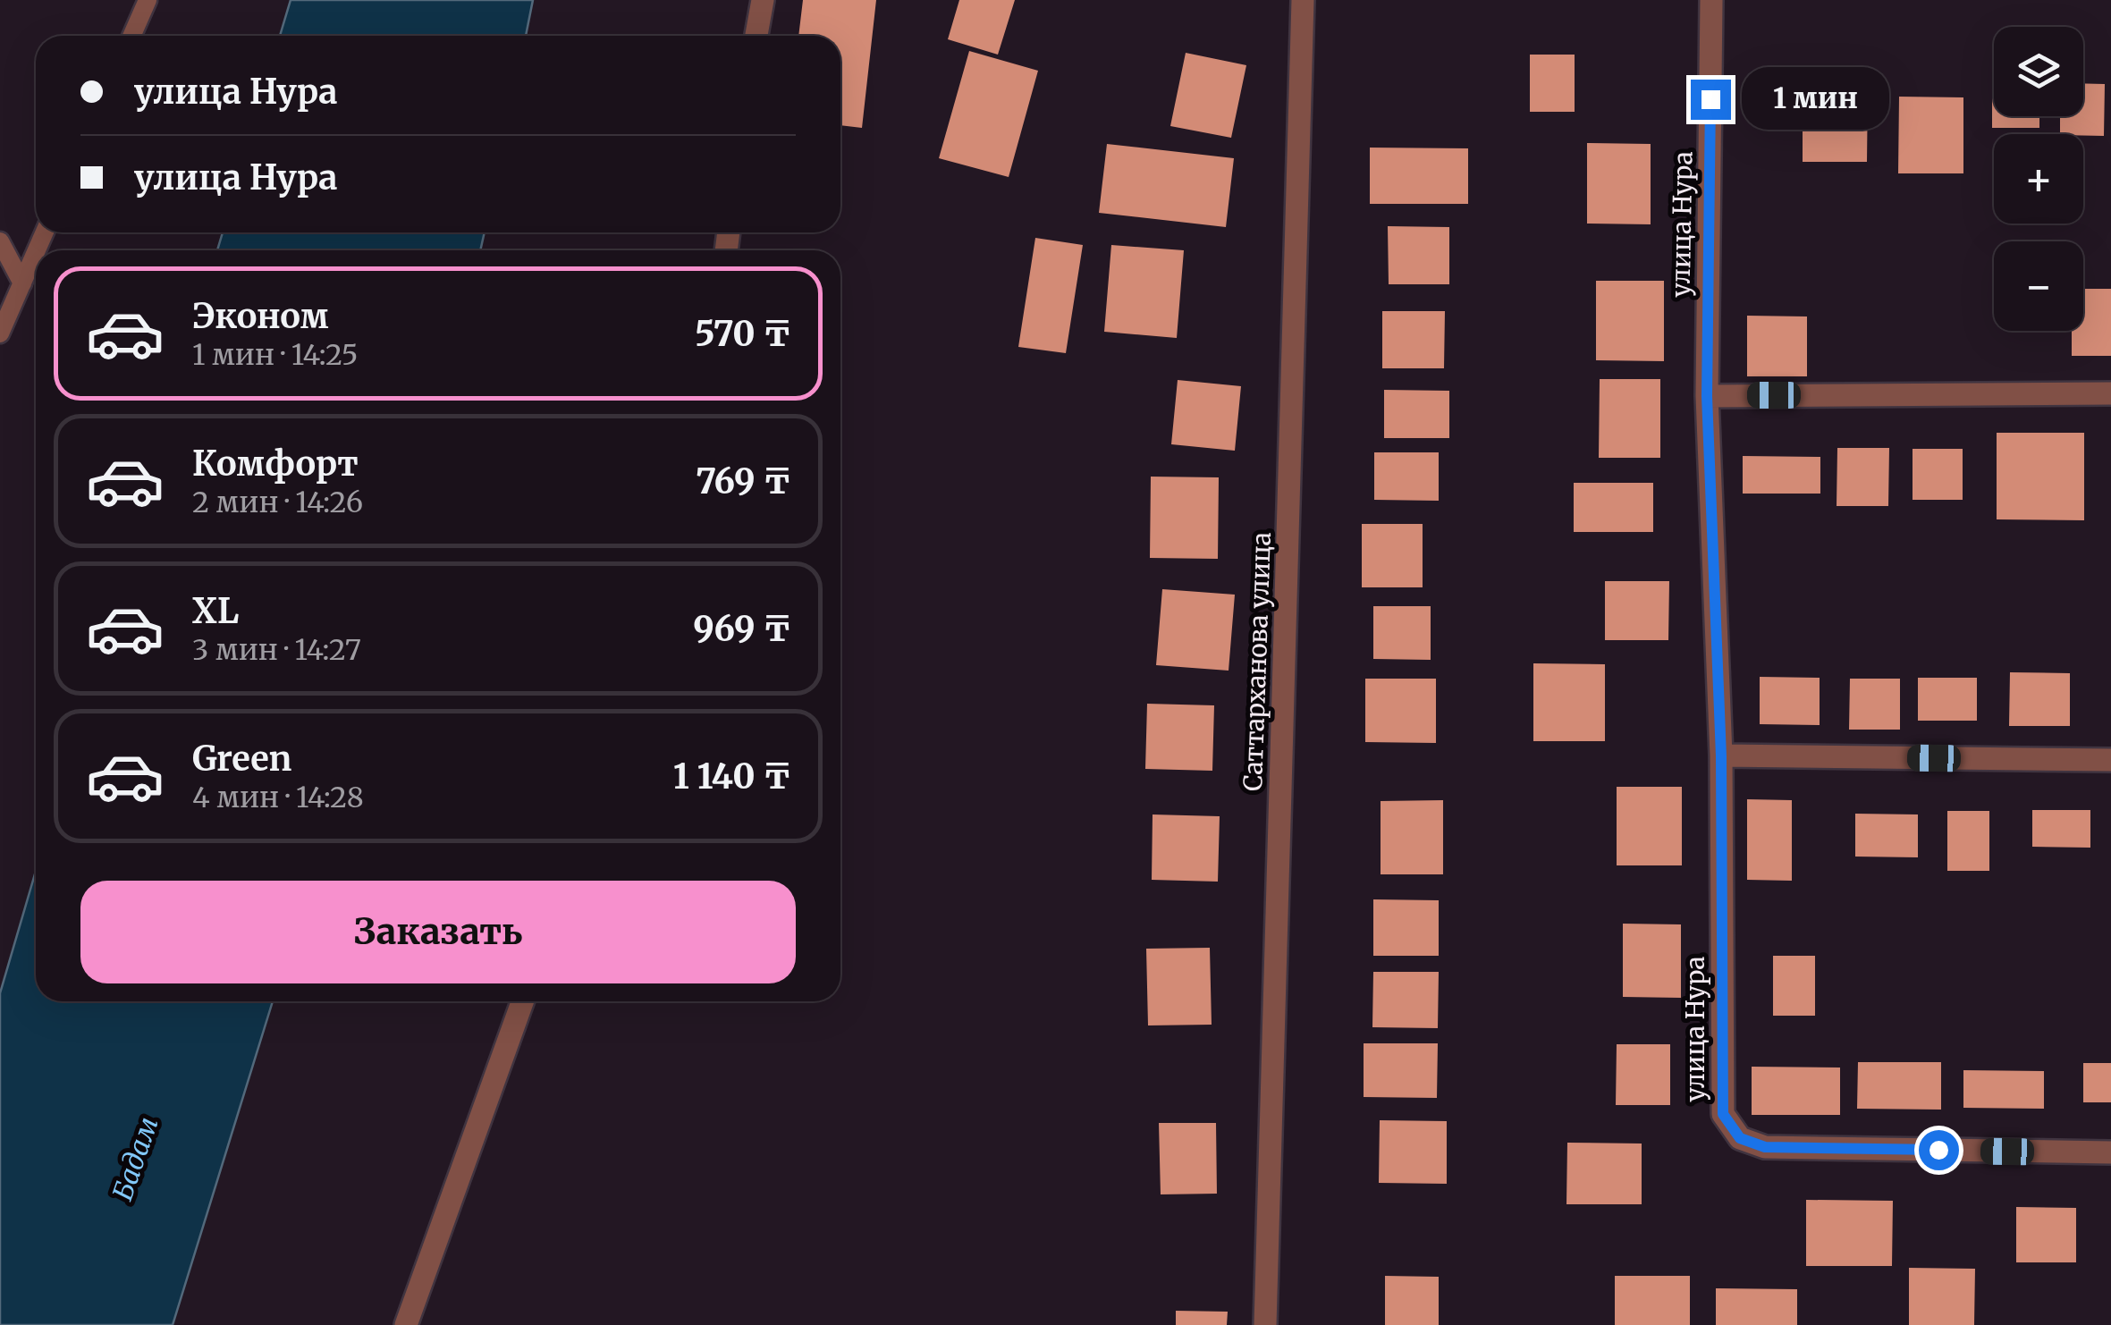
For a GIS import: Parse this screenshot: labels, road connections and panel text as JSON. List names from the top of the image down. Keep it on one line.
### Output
{"streets":{"street":["улица Нура","Саттарханова улица"]},"water":["Бадам"],"page":{"map_buttons":["+","−"],"banner":["улица Нура","улица Нура"],"bubble":"1 мин","list":[{"name":"Эконом","note":"1 мин · 14:25","value":"570 ₸"},{"name":"Комфорт","note":"2 мин · 14:26","value":"769 ₸"},{"name":"XL","note":"3 мин · 14:27","value":"969 ₸"},{"name":"Green","note":"4 мин · 14:28","value":"1 140 ₸"}],"buttons":"Заказать"}}
